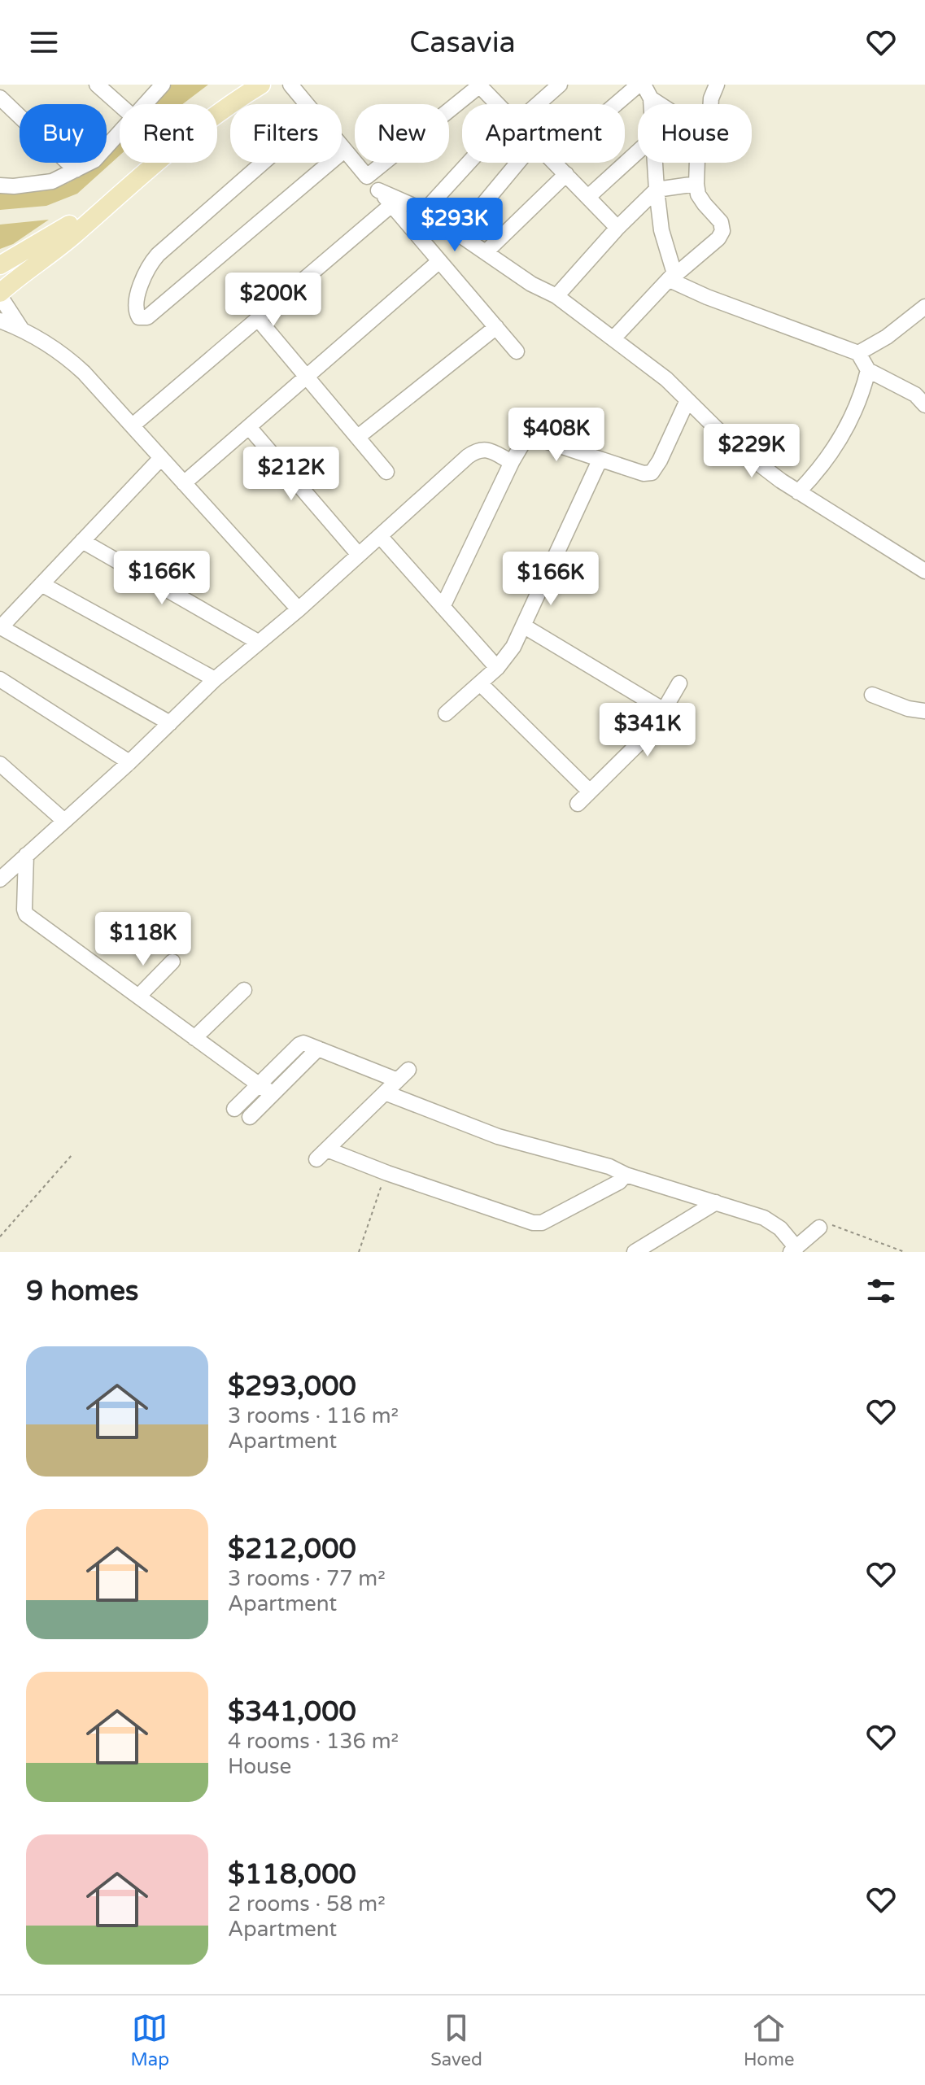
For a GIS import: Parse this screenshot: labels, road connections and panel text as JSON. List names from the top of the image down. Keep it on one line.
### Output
{"page":{"header":"Casavia","chip":["Buy","Rent","Filters","New","Apartment","House"],"price":["$293K","$200K","$408K","$229K","$212K","$166K","$166K","$341K","$118K"],"heading":"9 homes","list":[{"name":"$293,000","note":"3 rooms · 116 m² · Apartment"},{"name":"$212,000","note":"3 rooms · 77 m² · Apartment"},{"name":"$341,000","note":"4 rooms · 136 m² · House"},{"name":"$118,000","note":"2 rooms · 58 m² · Apartment"}],"tabs":["Map","Saved","Home"]}}
